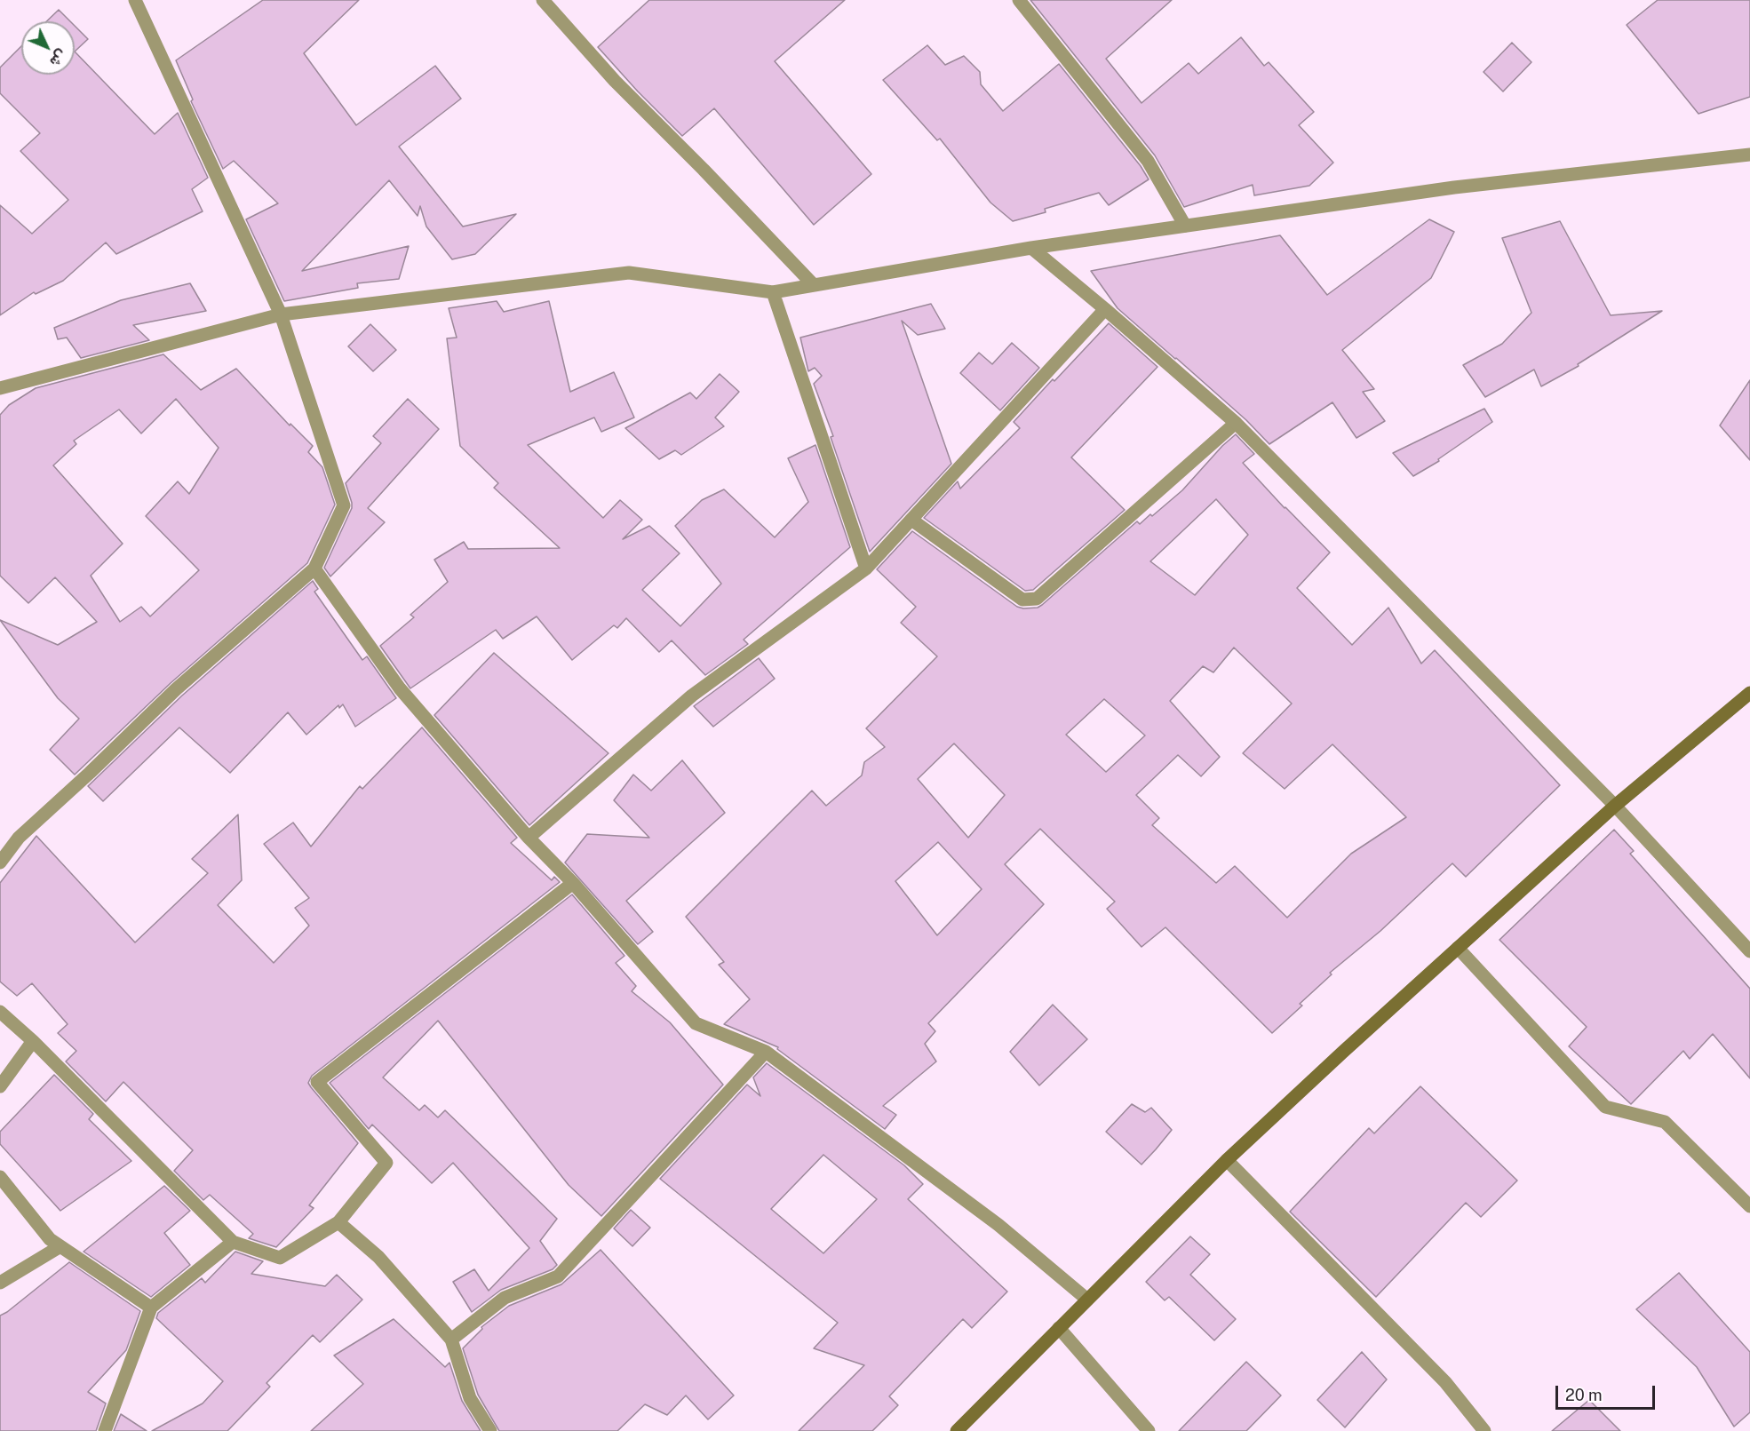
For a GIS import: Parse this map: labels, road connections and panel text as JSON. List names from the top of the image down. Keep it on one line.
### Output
{"scale_bar":"20 m","north":"bottom right"}
